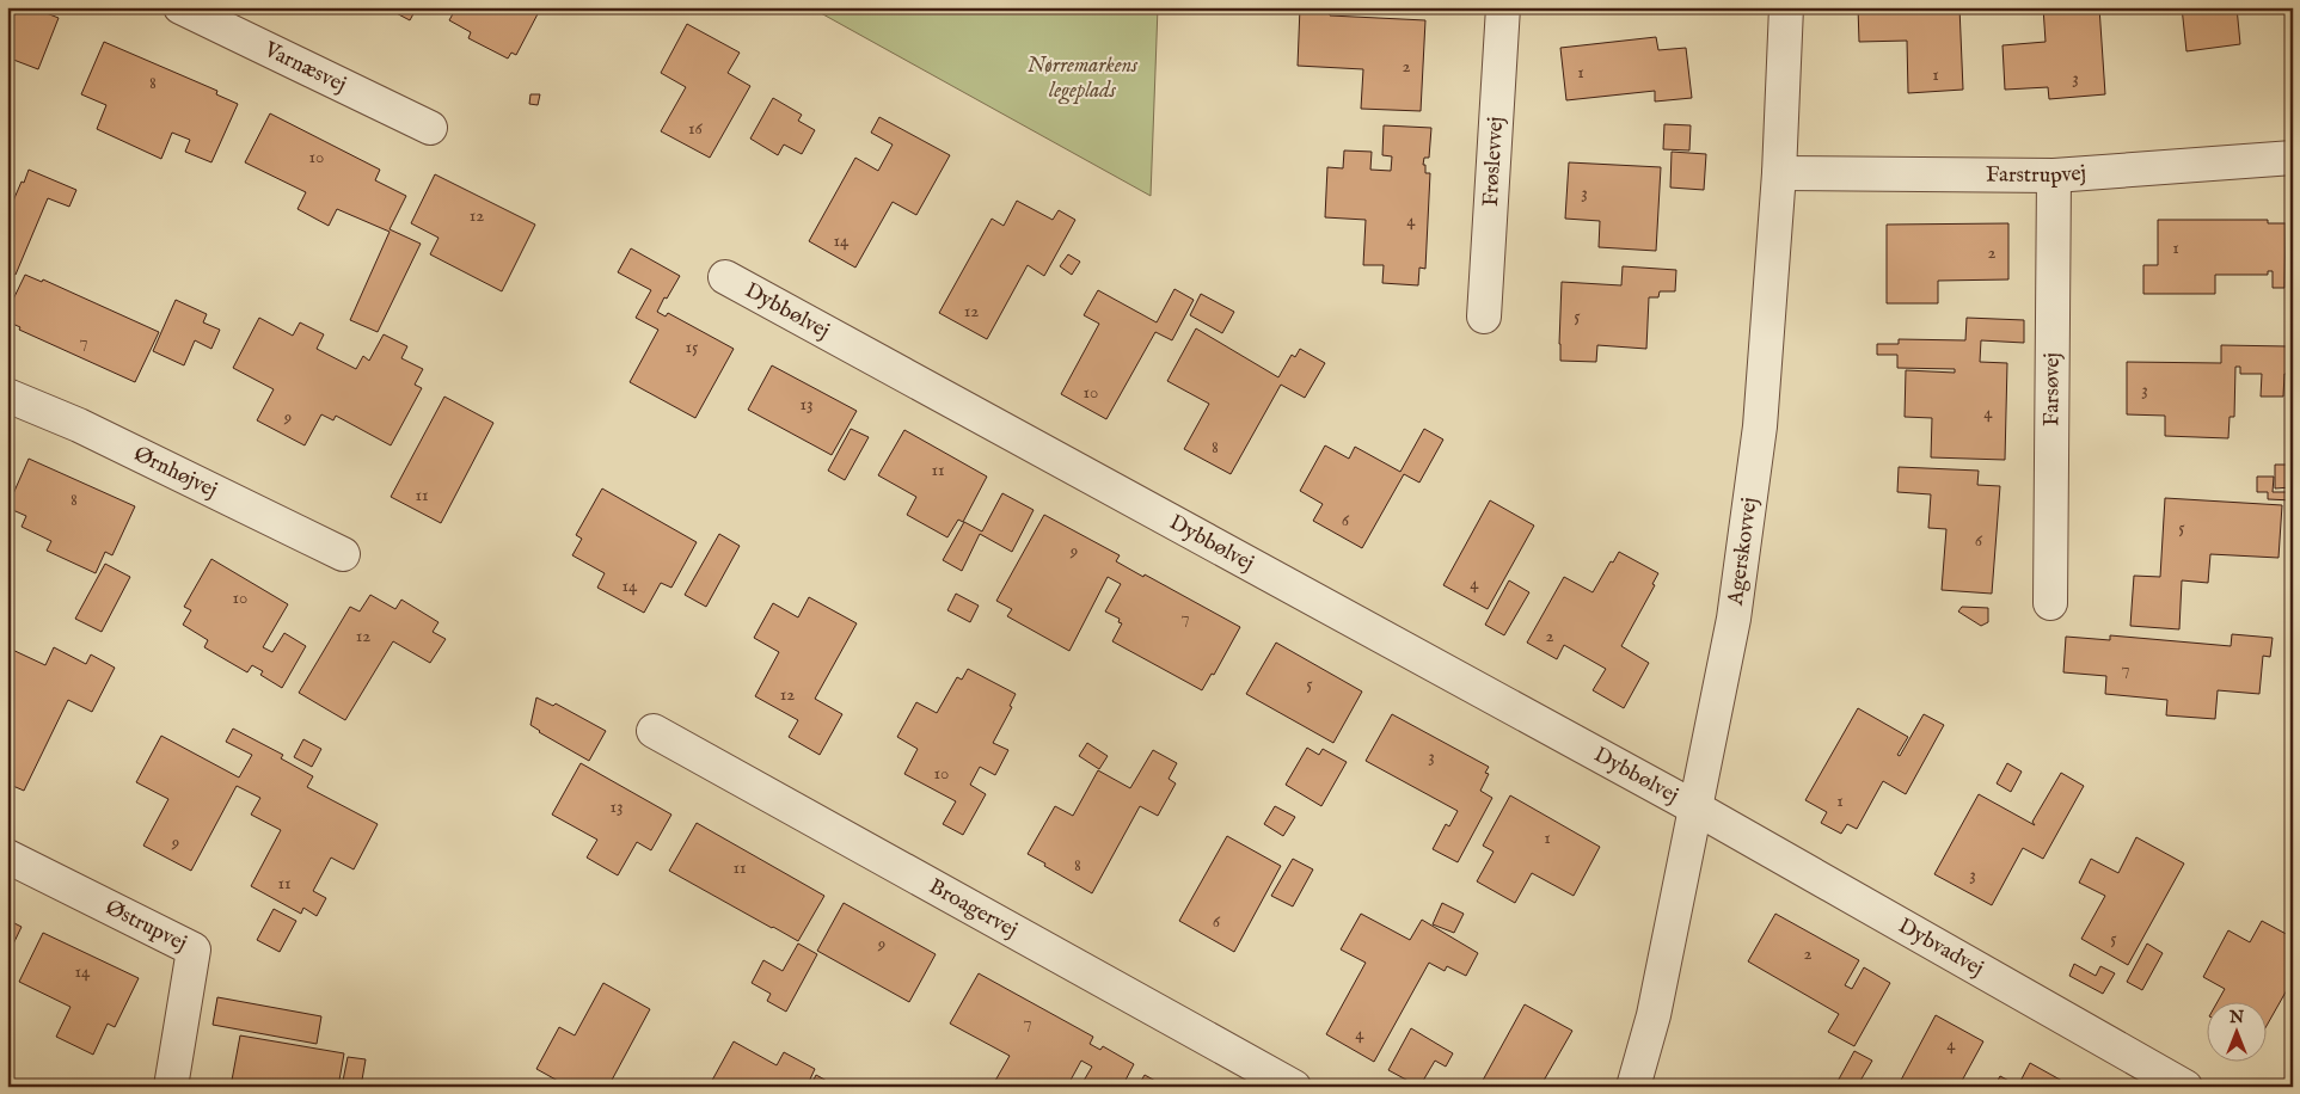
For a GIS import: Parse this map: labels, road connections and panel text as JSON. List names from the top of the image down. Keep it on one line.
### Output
{"streets":{"street":["Varnæsvej","Frøslevvej","Farstrupvej","Dybbølvej","Farsøvej","Ørnhøjvej","Agerskovvej","Broagervej","Østrupvej","Dybvadvej"]},"crossings":[["Farstrupvej","Farsøvej"],["Farstrupvej","Agerskovvej"],["Dybbølvej","Agerskovvej"],["Dybbølvej","Dybvadvej"],["Agerskovvej","Dybvadvej"]],"parks":["Nørremarkens legeplads"],"house_numbers":["2","1","1","3","8","16","10","3","12","4","14","1","2","12","5","7","15","3","10","13","4","9","8","11","11","8","6","5","6","9","4","14","10","7","12","2","7","5","12","3","10","1","13","1","9","8","11","3","11","6","5","9","2","14","7","4","4"],"north":"top"}
